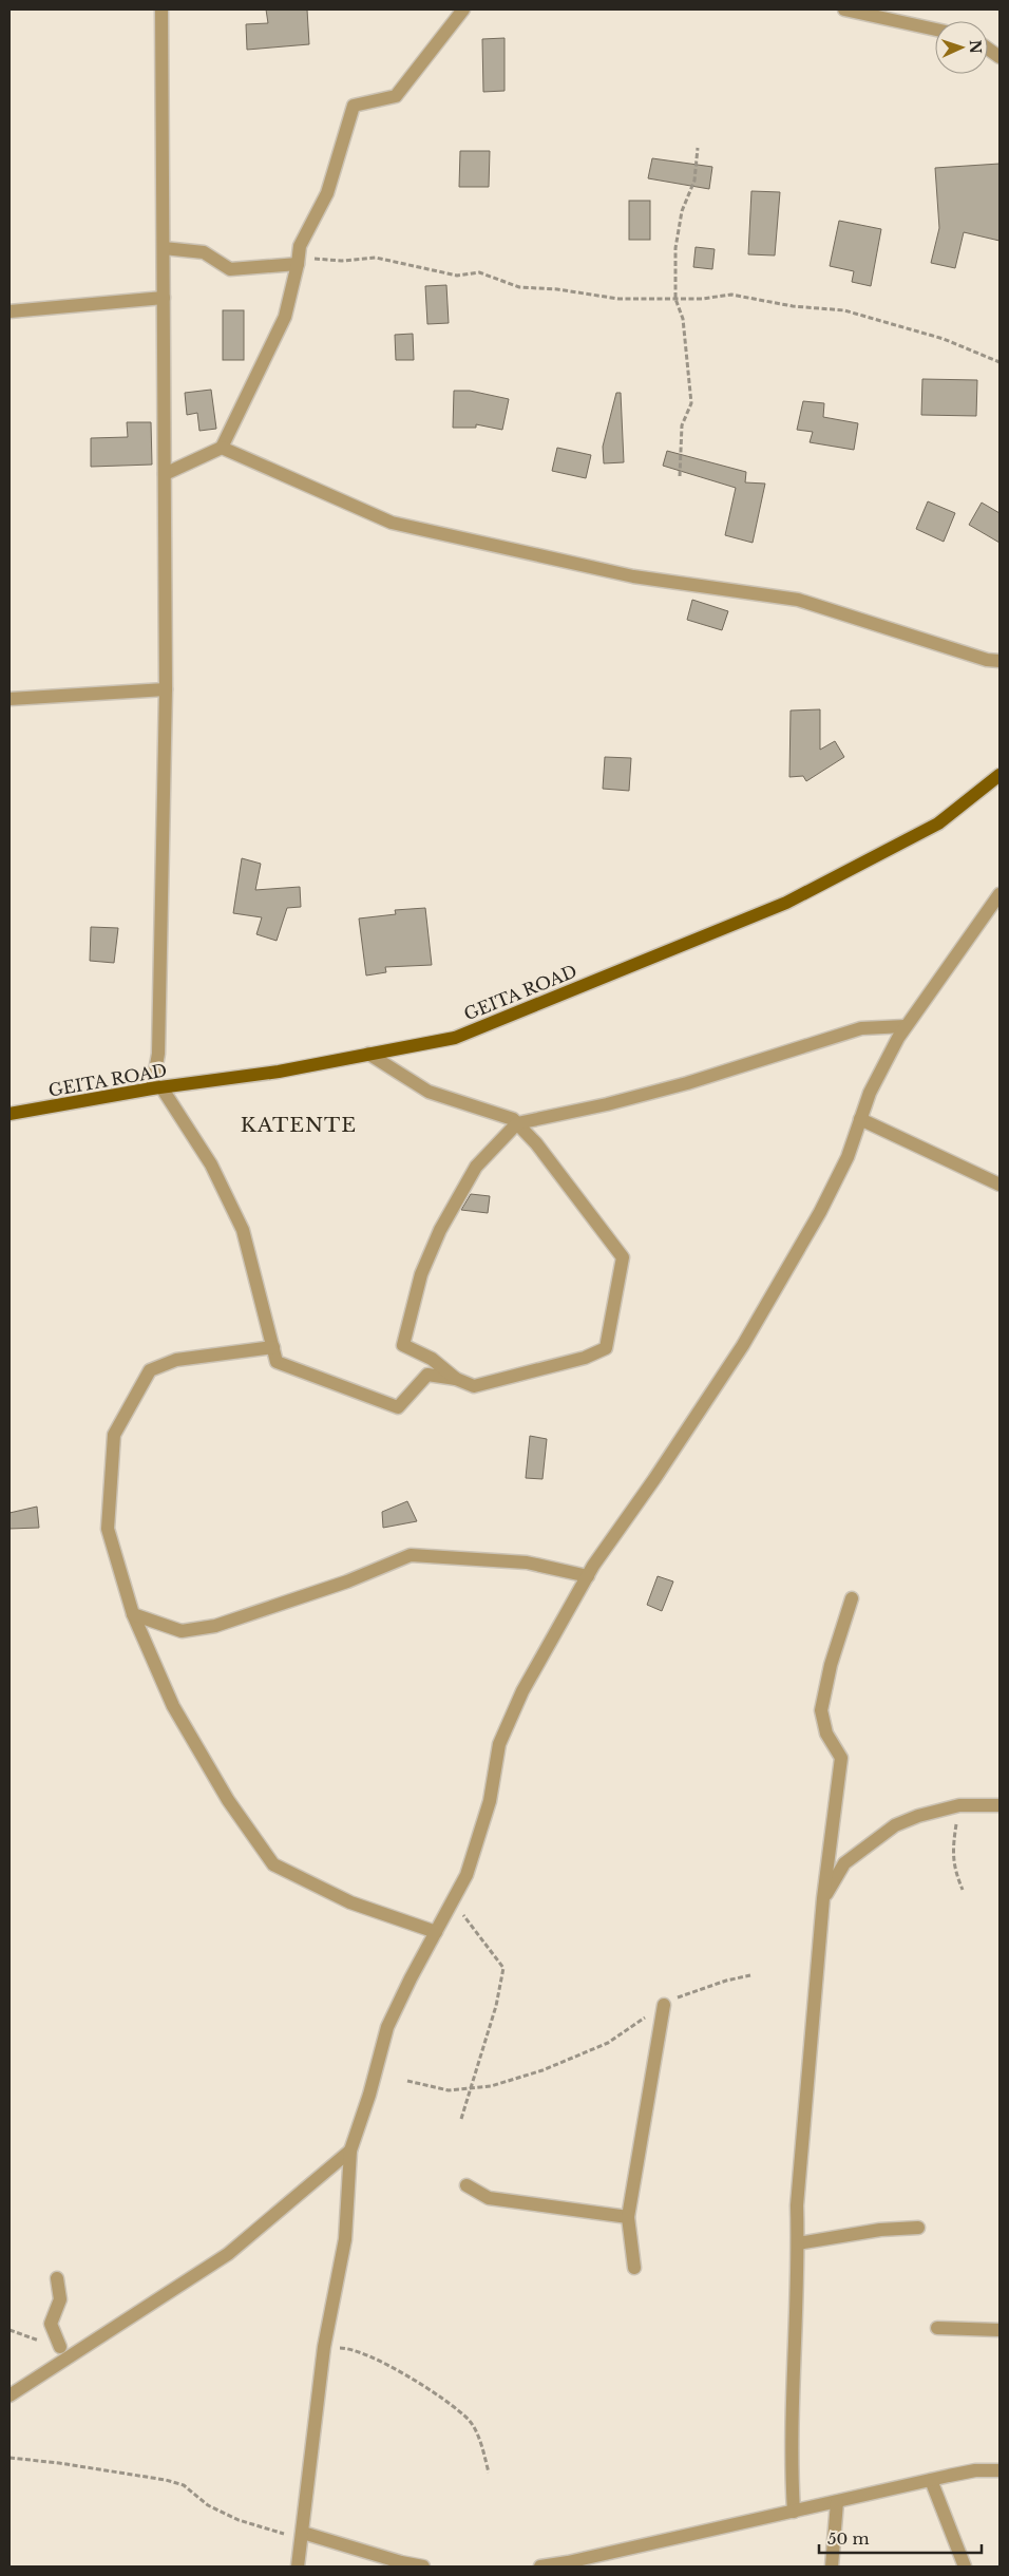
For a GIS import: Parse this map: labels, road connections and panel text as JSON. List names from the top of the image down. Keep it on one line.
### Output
{"streets":{"main road":["GEITA ROAD"]},"districts":["KATENTE"],"scale_bar":"50 m","north":"right"}
